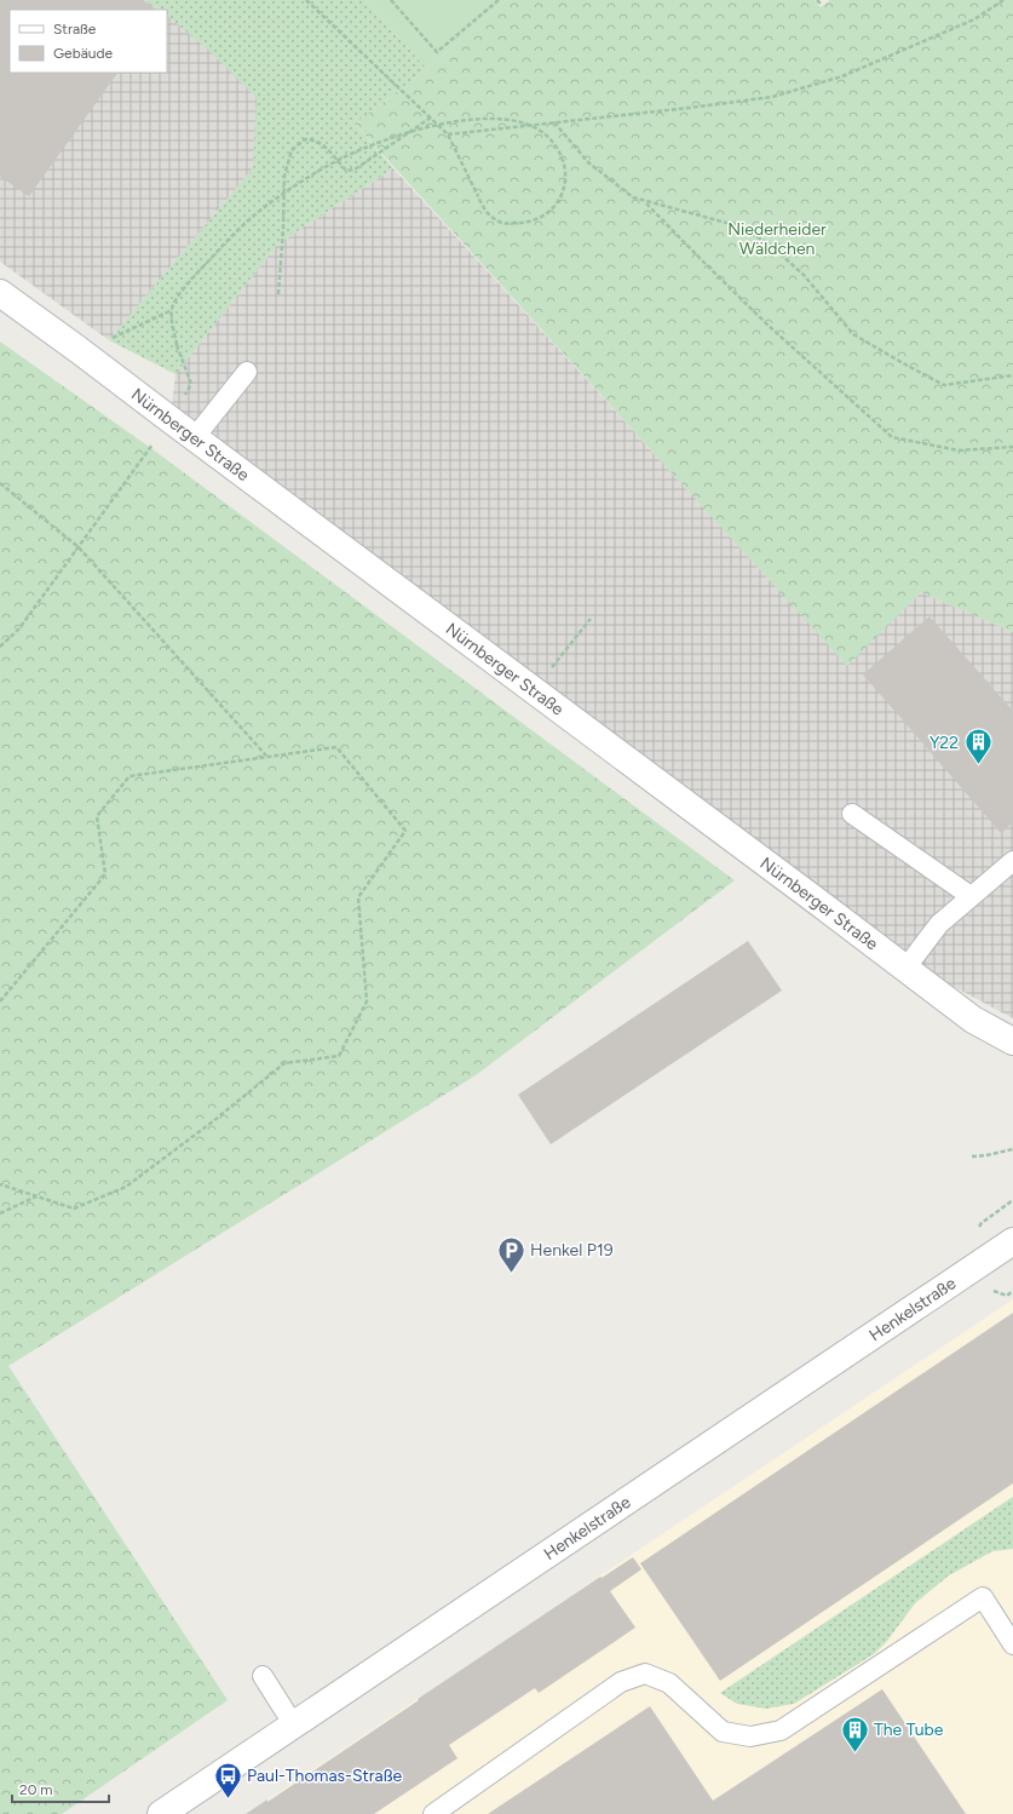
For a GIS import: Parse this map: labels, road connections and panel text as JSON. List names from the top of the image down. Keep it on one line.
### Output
{"streets":{"main road":["Nürnberger Straße","Henkelstraße"]},"parks":["Niederheider Wäldchen"],"places":{"building":["Y22","The Tube"],"parking":["Henkel P19"],"bus stop":["Paul-Thomas-Straße"]},"legend":["Straße","Gebäude"],"scale_bar":"20 m"}
